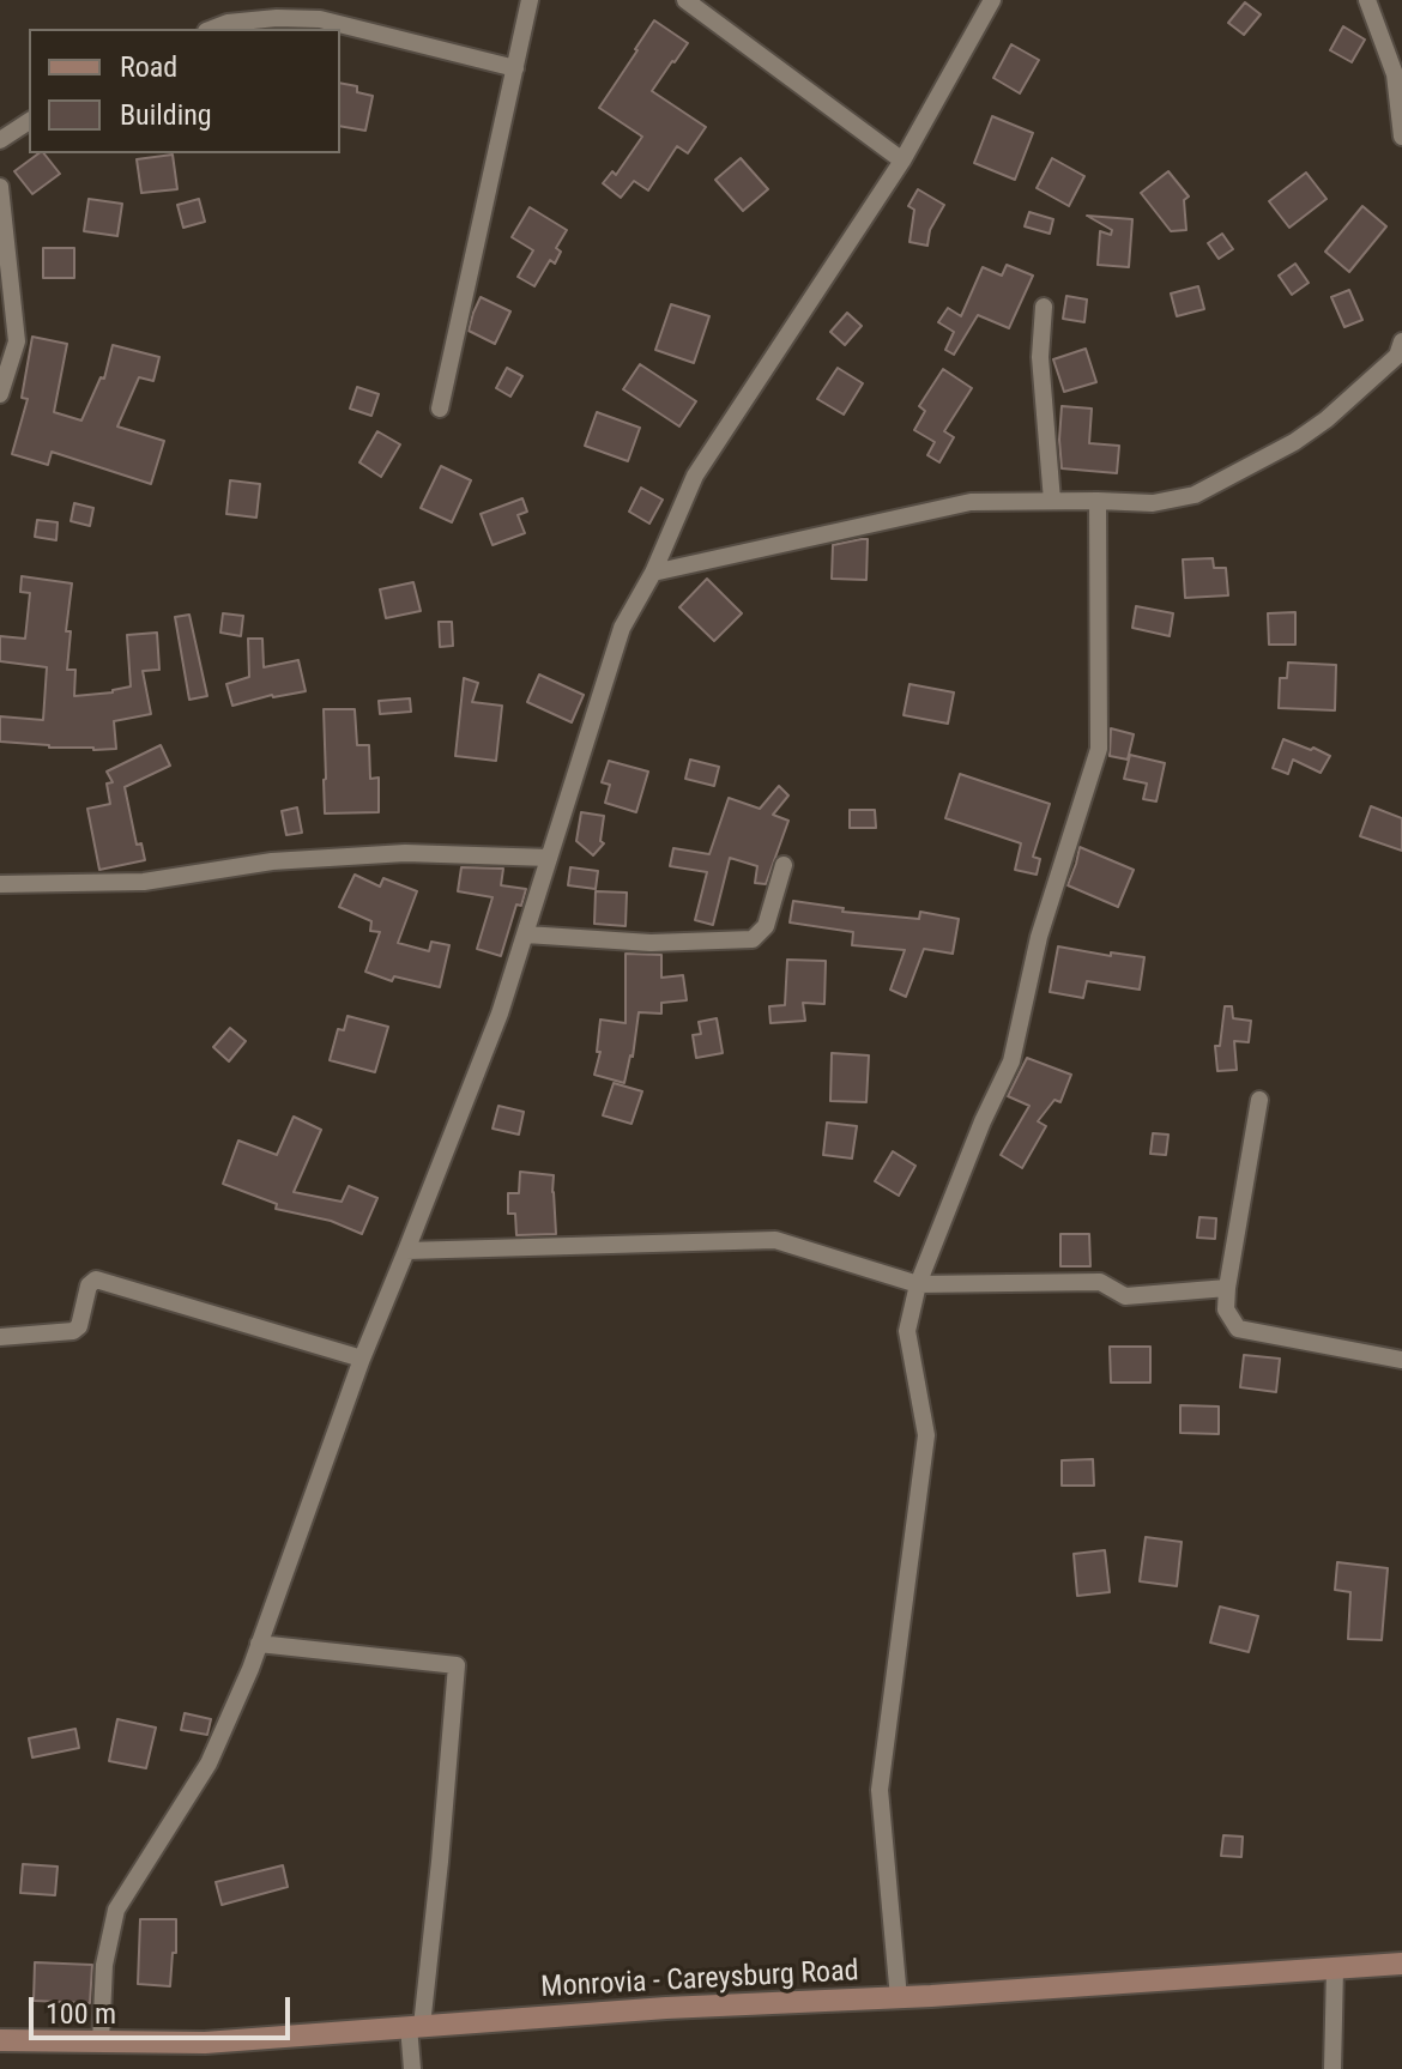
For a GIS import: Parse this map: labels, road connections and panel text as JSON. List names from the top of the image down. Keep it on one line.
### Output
{"streets":{"main road":["Monrovia - Careysburg Road"]},"legend":["Road","Building"],"scale_bar":"100 m"}
